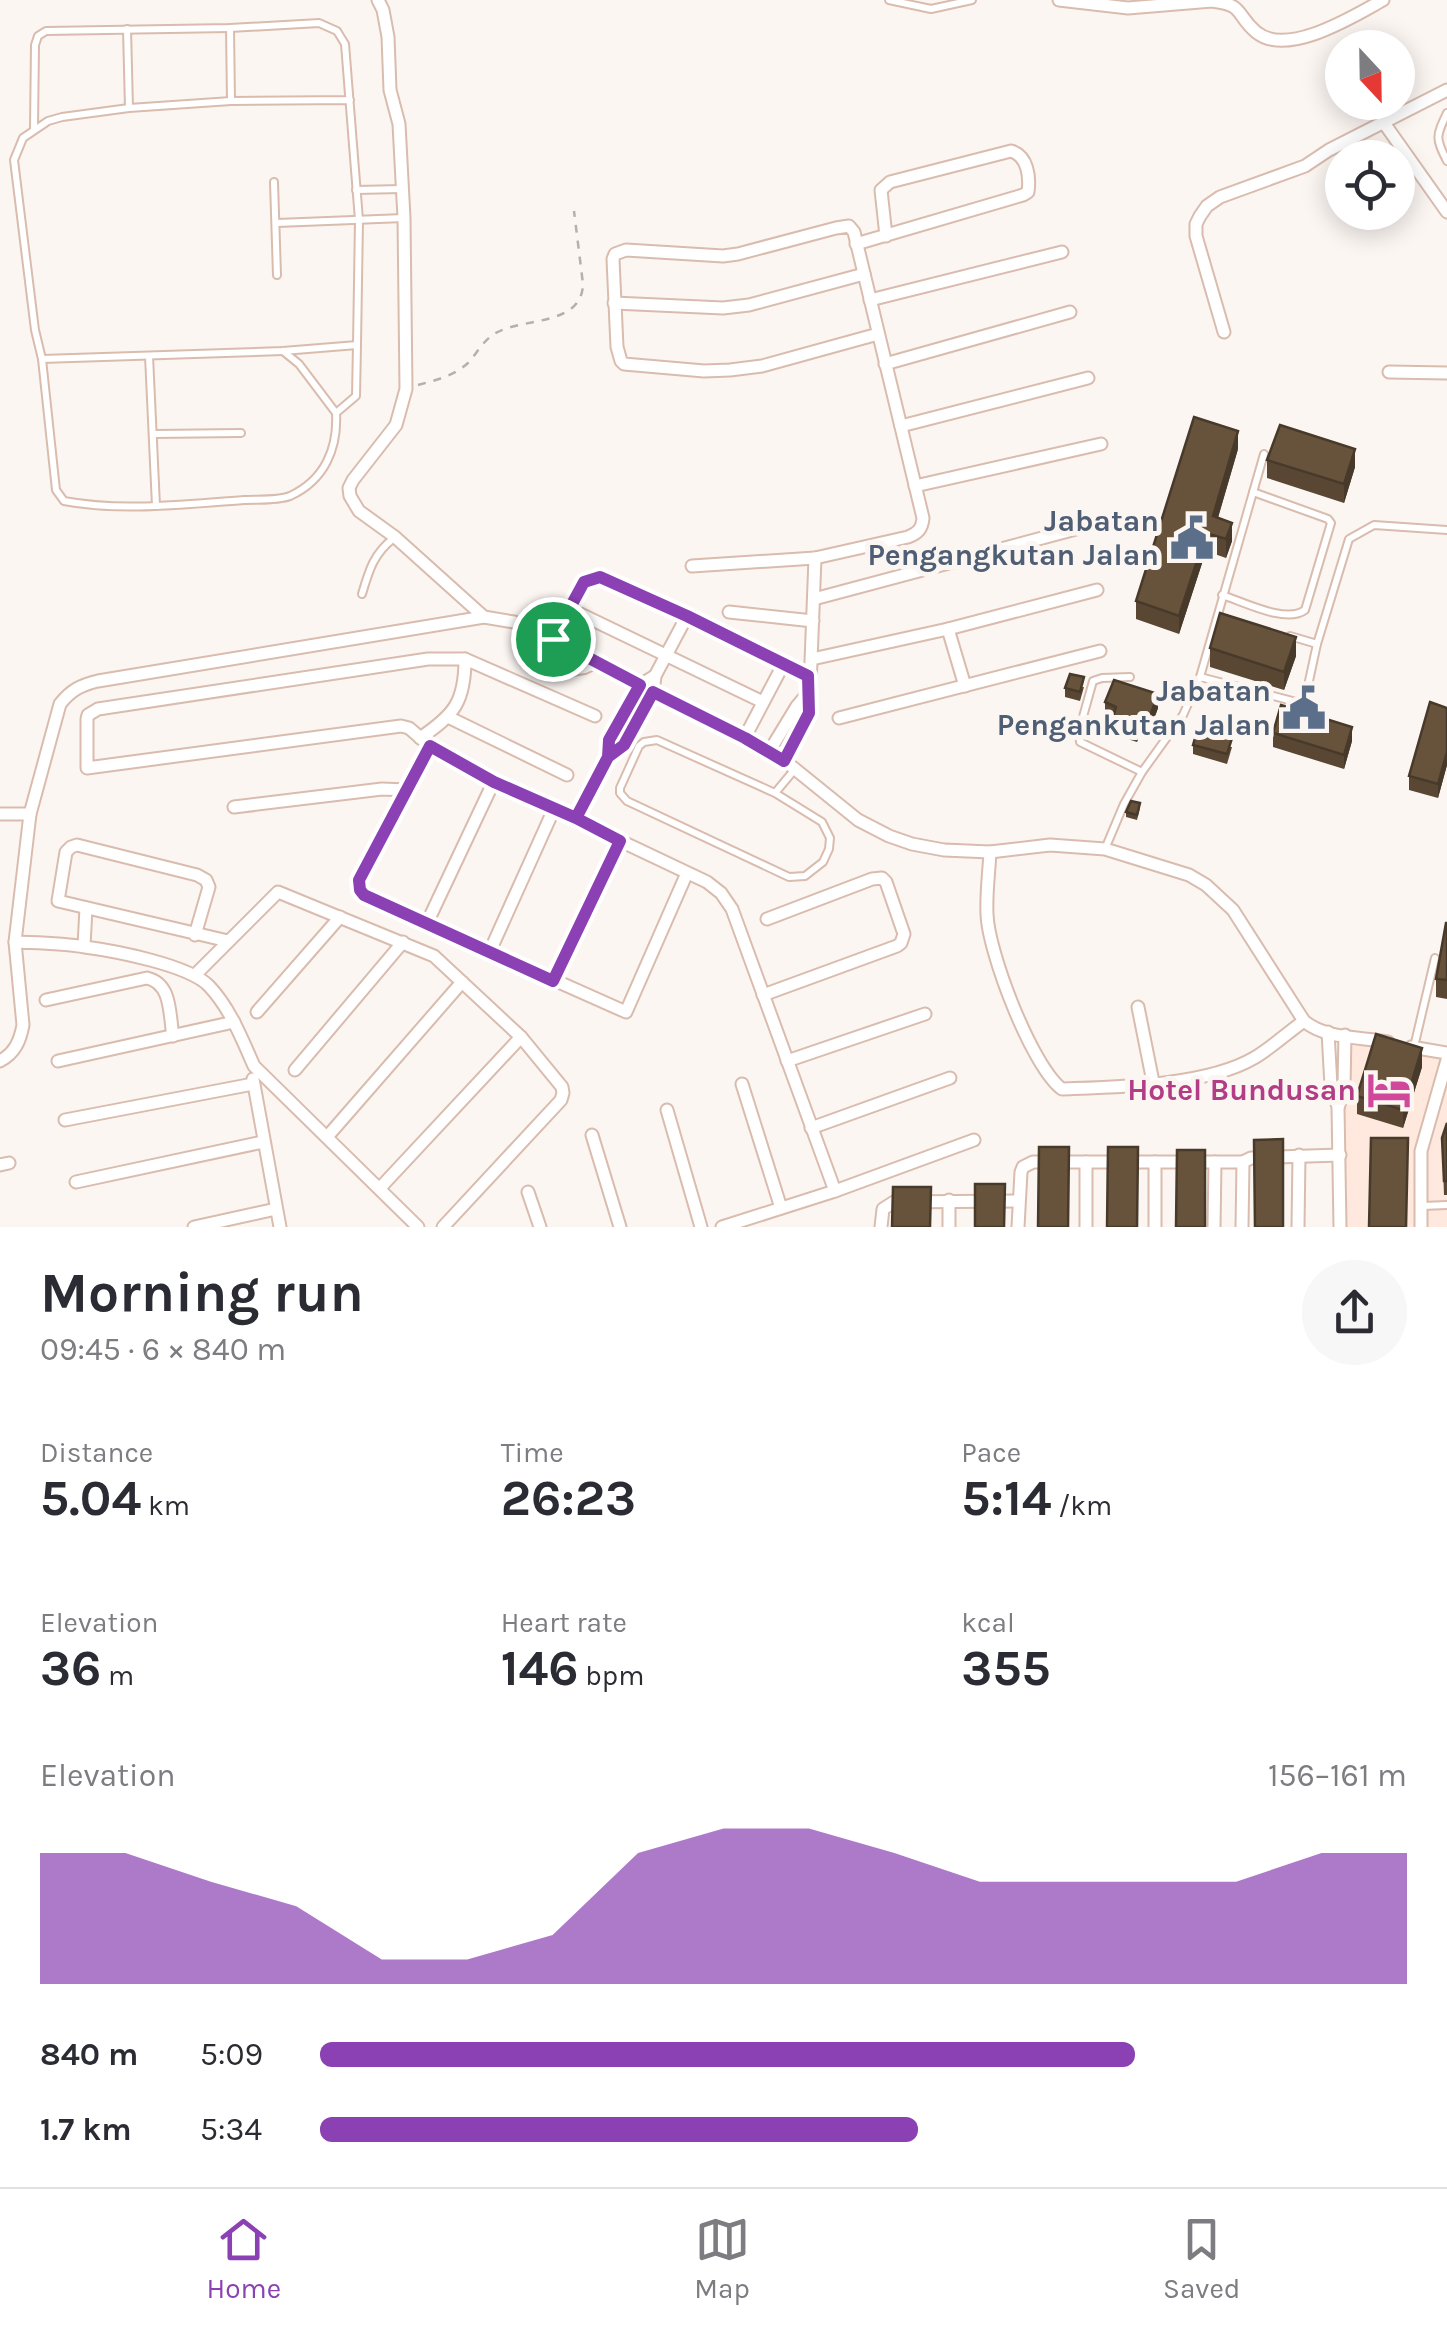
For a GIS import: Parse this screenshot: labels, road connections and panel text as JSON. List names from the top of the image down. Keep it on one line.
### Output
{"places":{"public building":["Jabatan Pengangkutan Jalan","Jabatan Pengankutan Jalan"],"hotel":["Hotel Bundusan"]},"north":"bottom","page":{"heading":["Morning run","09:45 · 6 × 840 m"],"stats":[["Distance","5.04 km"],["Time","26:23"],["Pace","5:14 /km"],["Elevation","36 m"],["Heart rate","146 bpm"],["kcal","355"]],"chart":["Elevation","156–161 m"],"list":[{"name":"840 m","note":"5:09"},{"name":"1.7 km","note":"5:34"}],"tabs":["Home","Map","Saved"]}}
